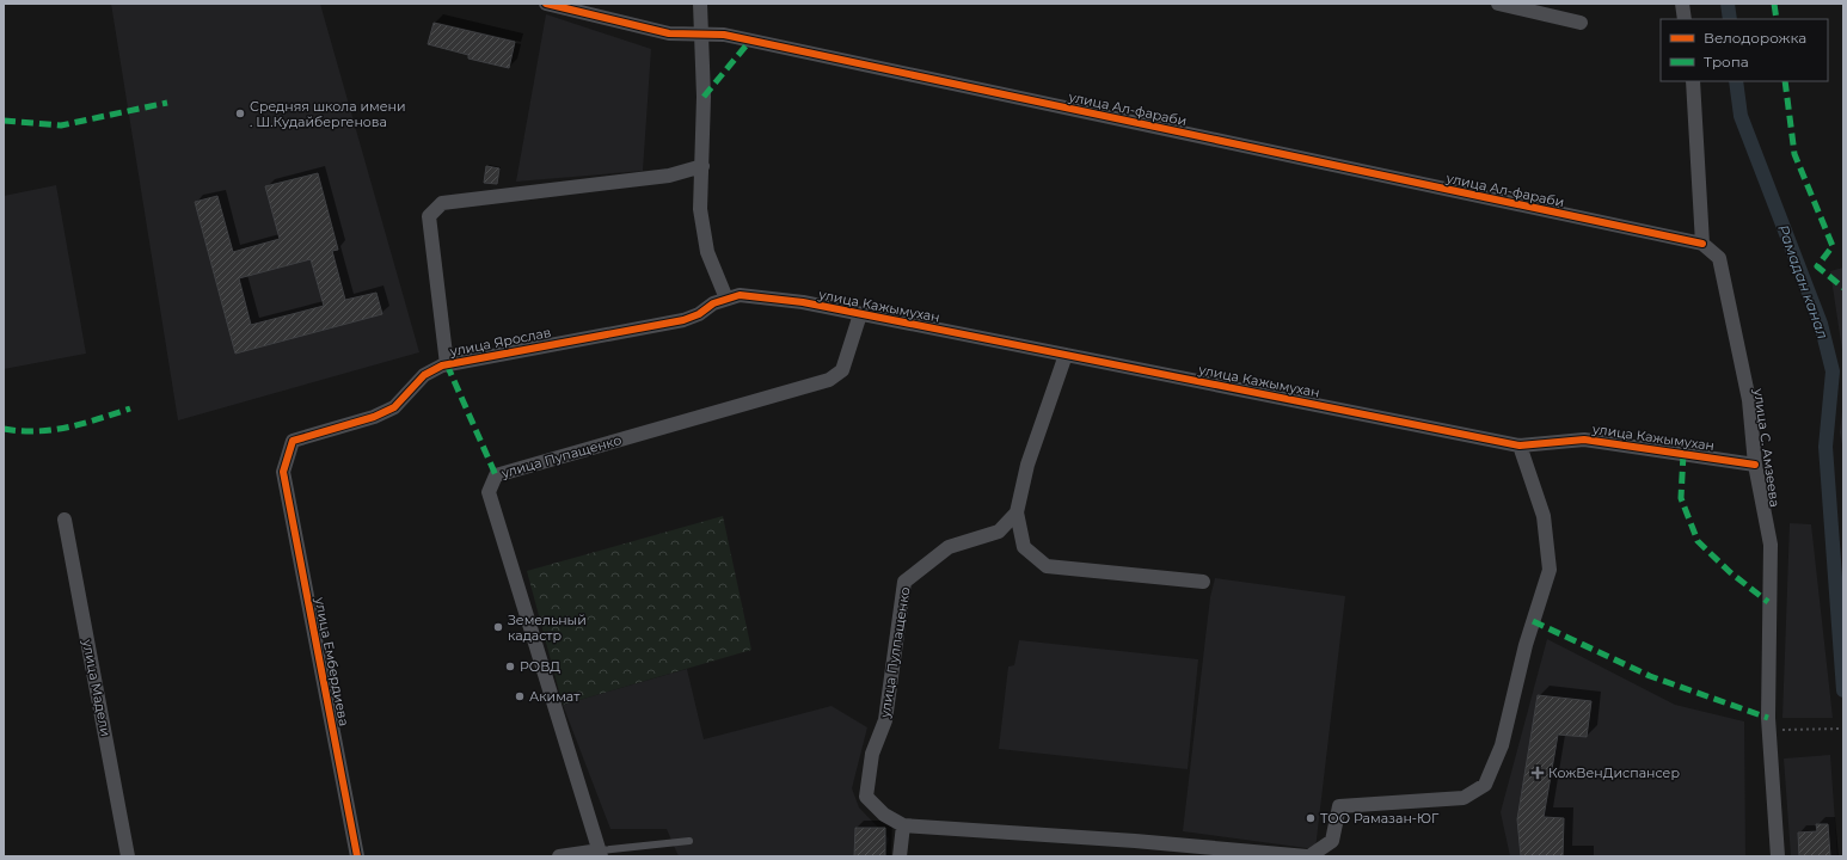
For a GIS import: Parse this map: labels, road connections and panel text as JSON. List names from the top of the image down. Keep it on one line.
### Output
{"streets":{"street":["улица Ал-фараби","улица Кажымухан","улица Ярослав","улица С. Амзеева","улица Пупащенко","улица Пулпащенко","улица Ембердиева","улица Мадели"]},"crossings":[["улица Ал-фараби","улица С. Амзеева"],["улица Кажымухан","улица Ярослав"],["улица Кажымухан","улица С. Амзеева"],["улица Кажымухан","улица Пупащенко"],["улица Кажымухан","улица Пулпащенко"],["улица Ярослав","улица Ембердиева"]],"water":["Рамадан канал"],"places":{"other":["Средняя школа имени . Ш.Кудайбергенова","Земельный кадастр","РОВД","Акимат","ТОО Рамазан-ЮГ"],"health":["КожВенДиспансер"]},"legend":["Велодорожка","Тропа"]}
